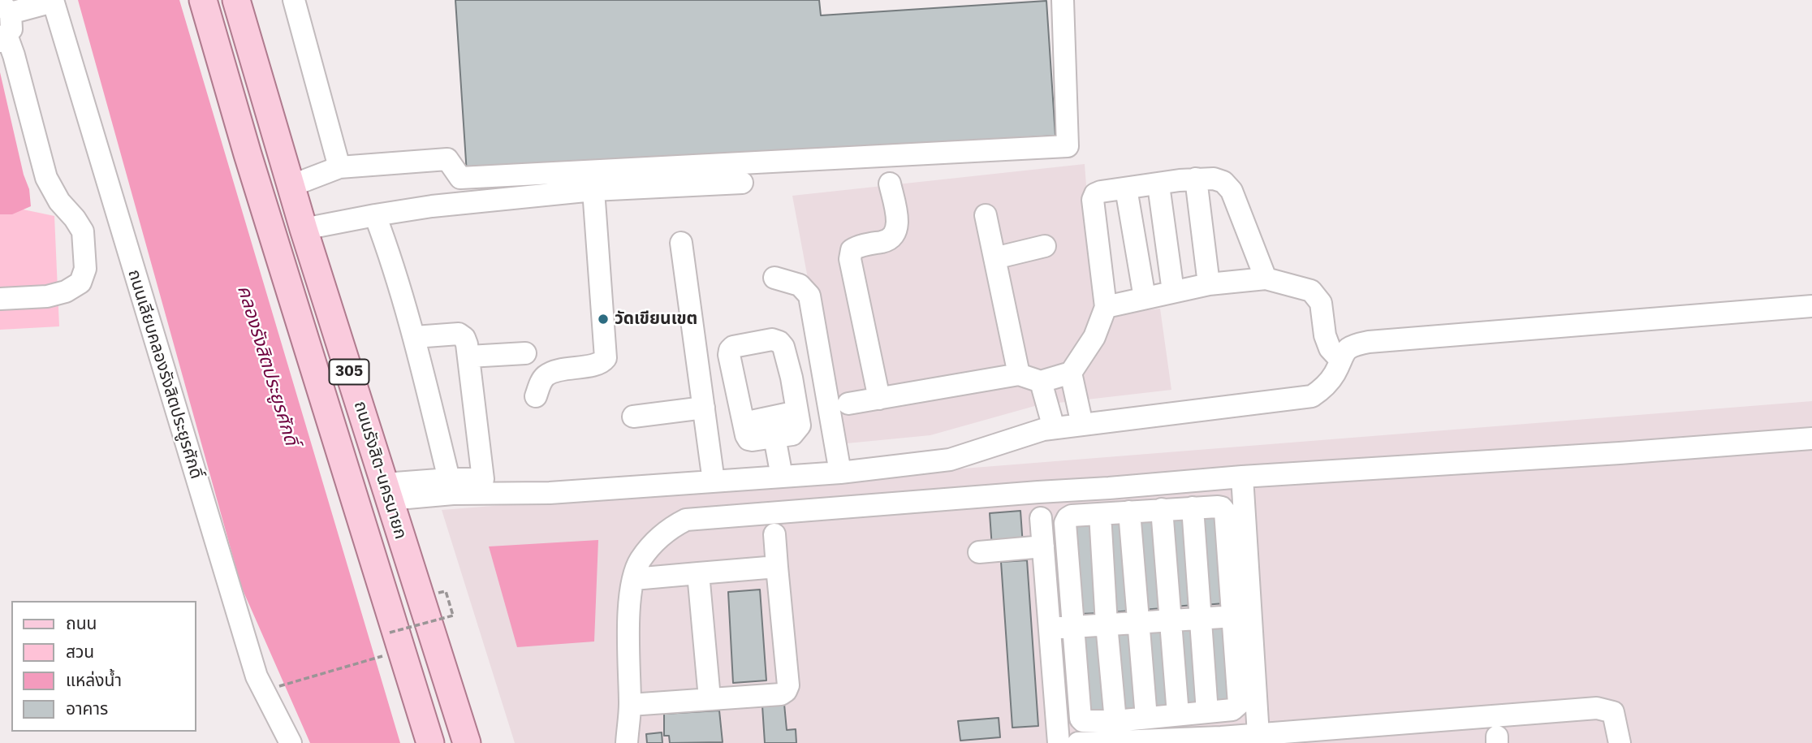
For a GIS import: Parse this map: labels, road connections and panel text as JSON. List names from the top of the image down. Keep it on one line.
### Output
{"streets":{"main road":["305","ถนนรังสิต-นครนายก"],"street":["ถนนเลียบคลองรังสิตประยูรศักดิ์"]},"water":["คลองรังสิตประยูรศักดิ์"],"places":["วัดเขียนเขต"],"legend":["ถนน","สวน","แหล่งน้ำ","อาคาร"]}
